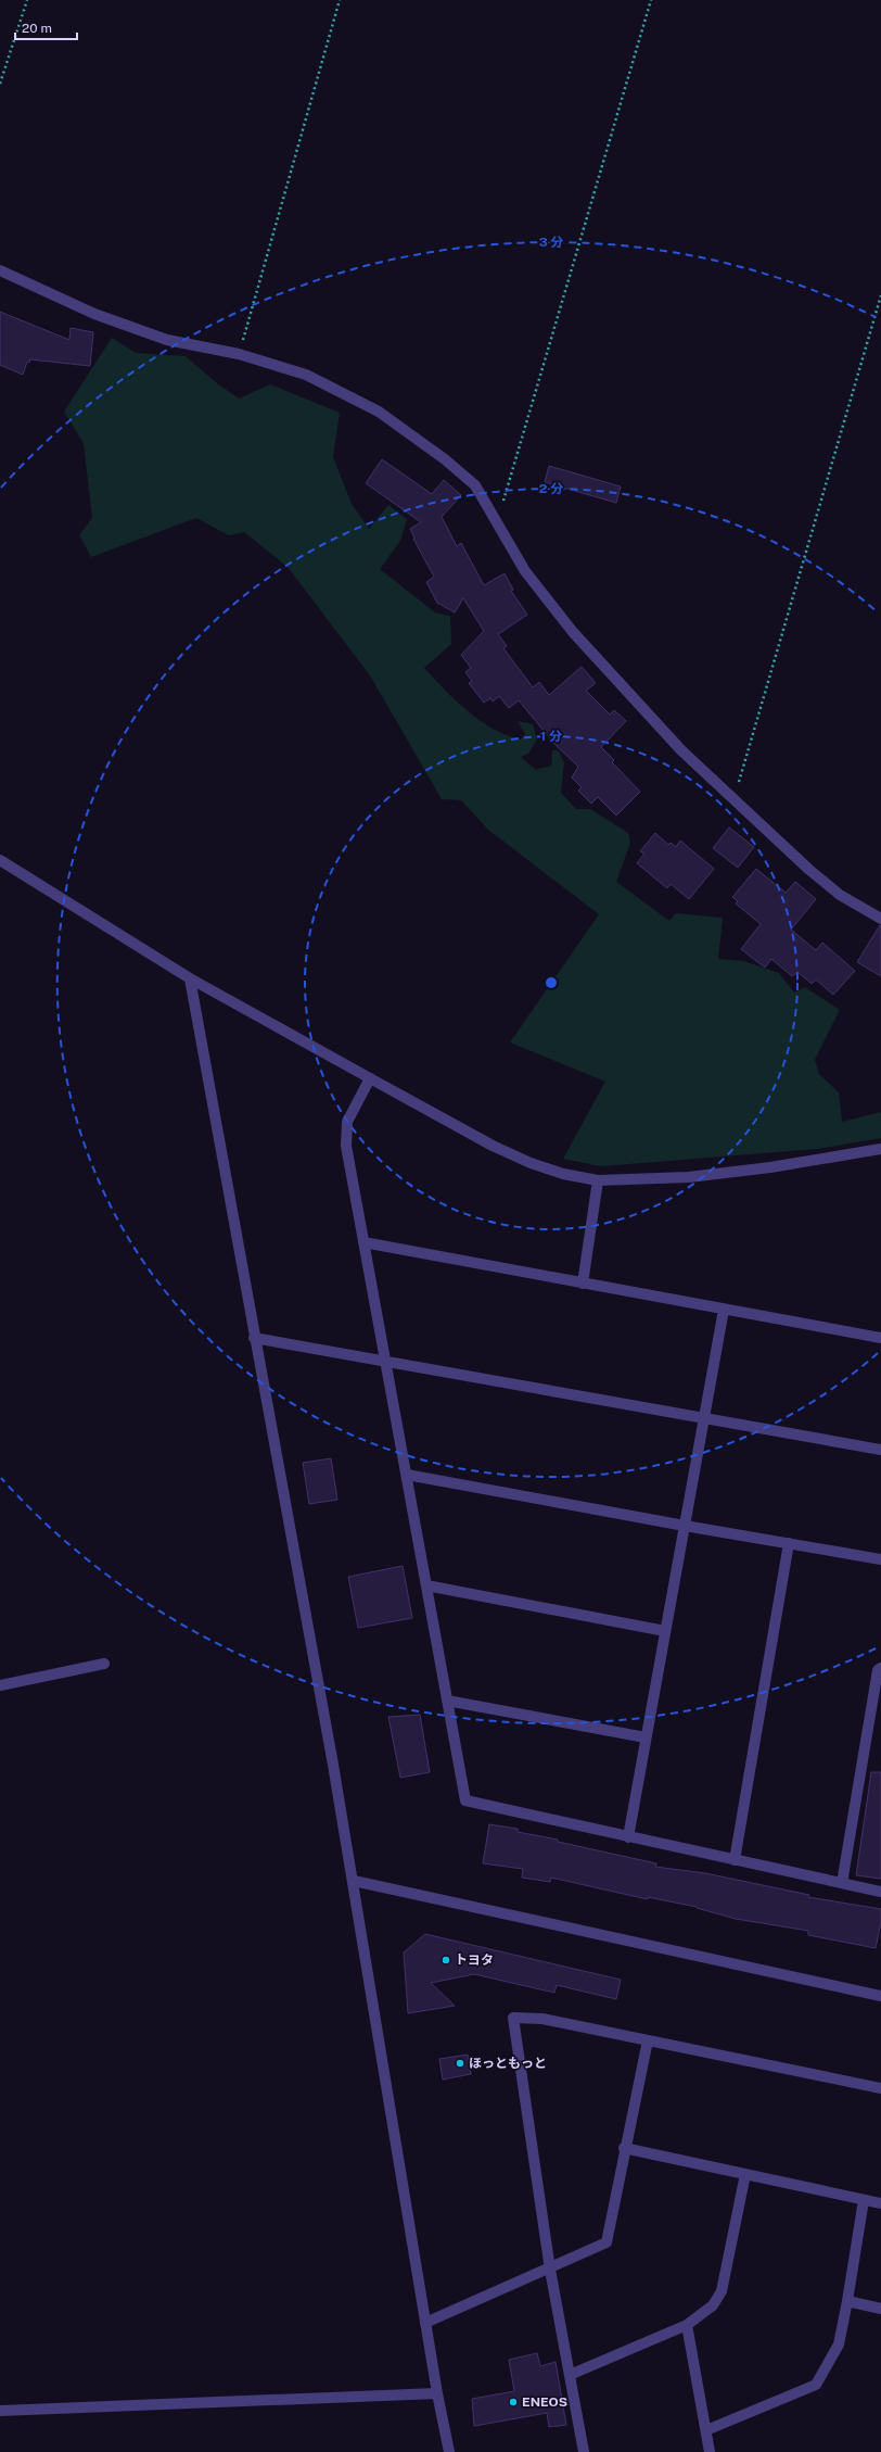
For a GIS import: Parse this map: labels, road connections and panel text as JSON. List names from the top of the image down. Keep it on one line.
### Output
{"places":["トヨタ","ほっともっと","ENEOS"],"scale_bar":"20 m","rings":["3 分","2 分","1 分"]}
